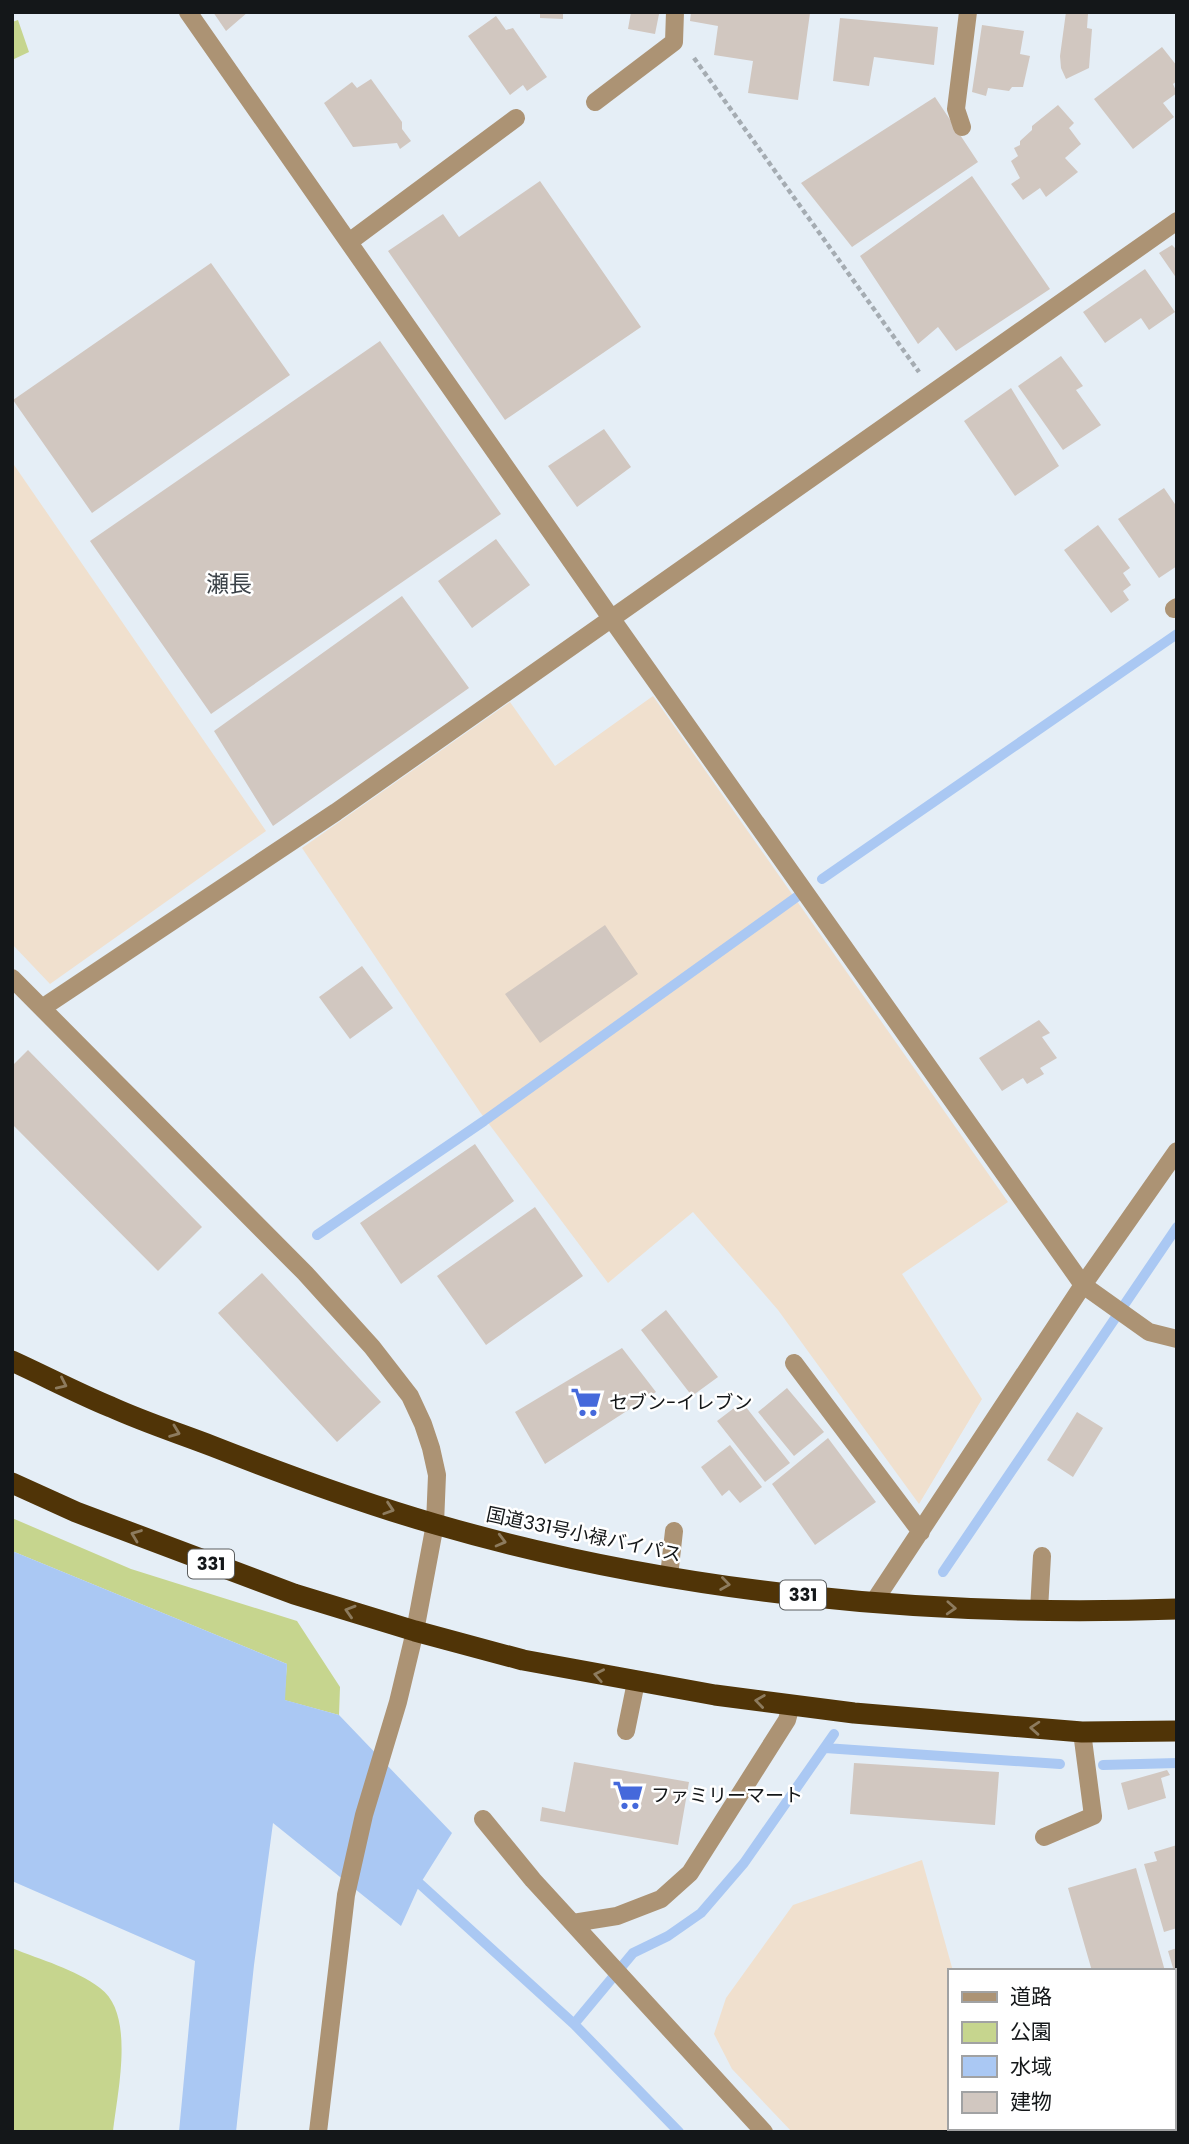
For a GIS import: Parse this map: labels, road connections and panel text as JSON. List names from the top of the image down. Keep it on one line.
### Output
{"streets":{"highway":["国道331号小禄バイパス","331"]},"districts":["瀬長"],"places":{"supermarket":["セブン-イレブン","ファミリーマート"]},"legend":["道路","公園","水域","建物"]}
